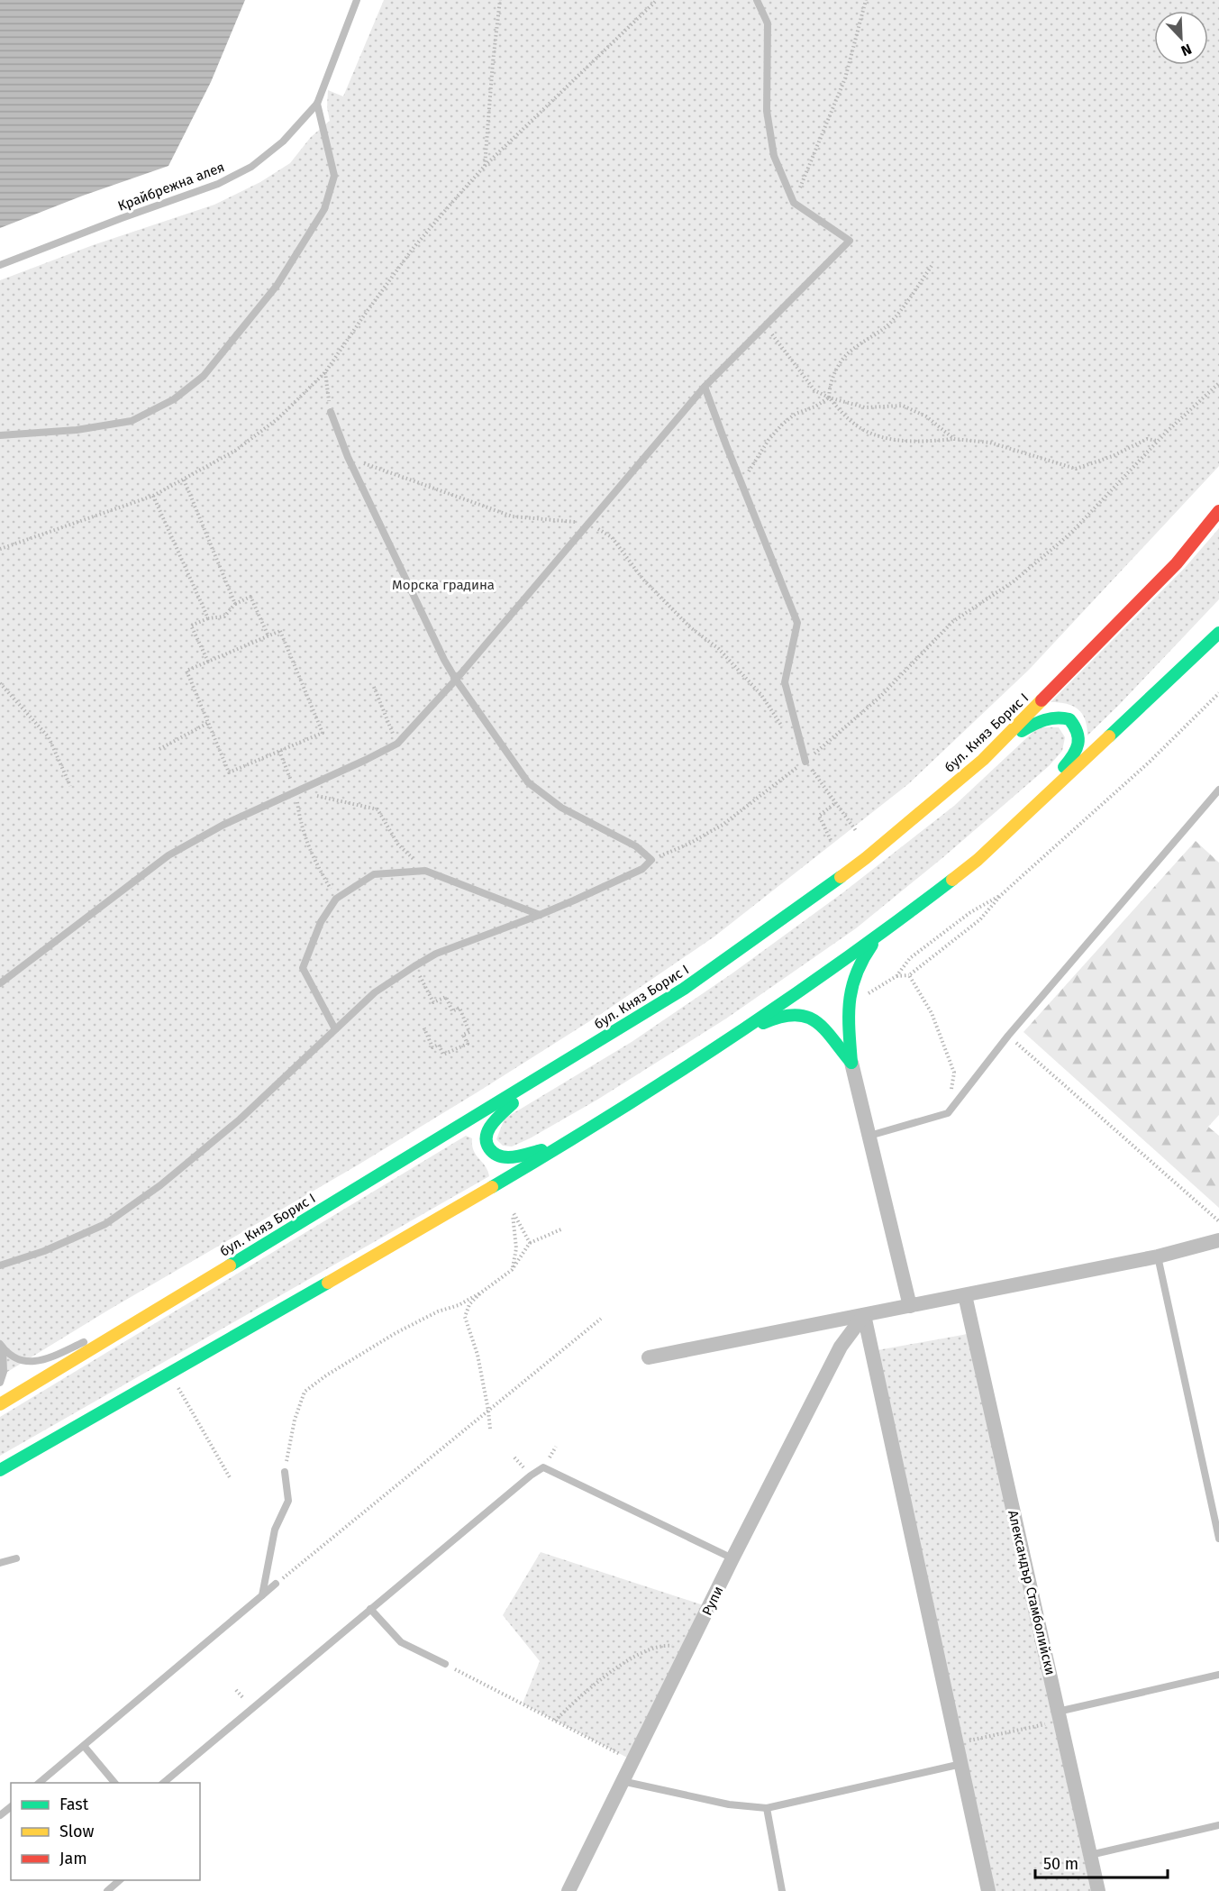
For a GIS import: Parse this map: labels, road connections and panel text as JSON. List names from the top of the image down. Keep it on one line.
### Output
{"streets":{"main road":["бул. Княз Борис I"],"street":["Александър Стамболийски","Рупи"],"lane":["Крайбрежна алея"]},"parks":["Морска градина"],"legend":["Fast","Slow","Jam"],"scale_bar":"50 m","north":"bottom right"}
